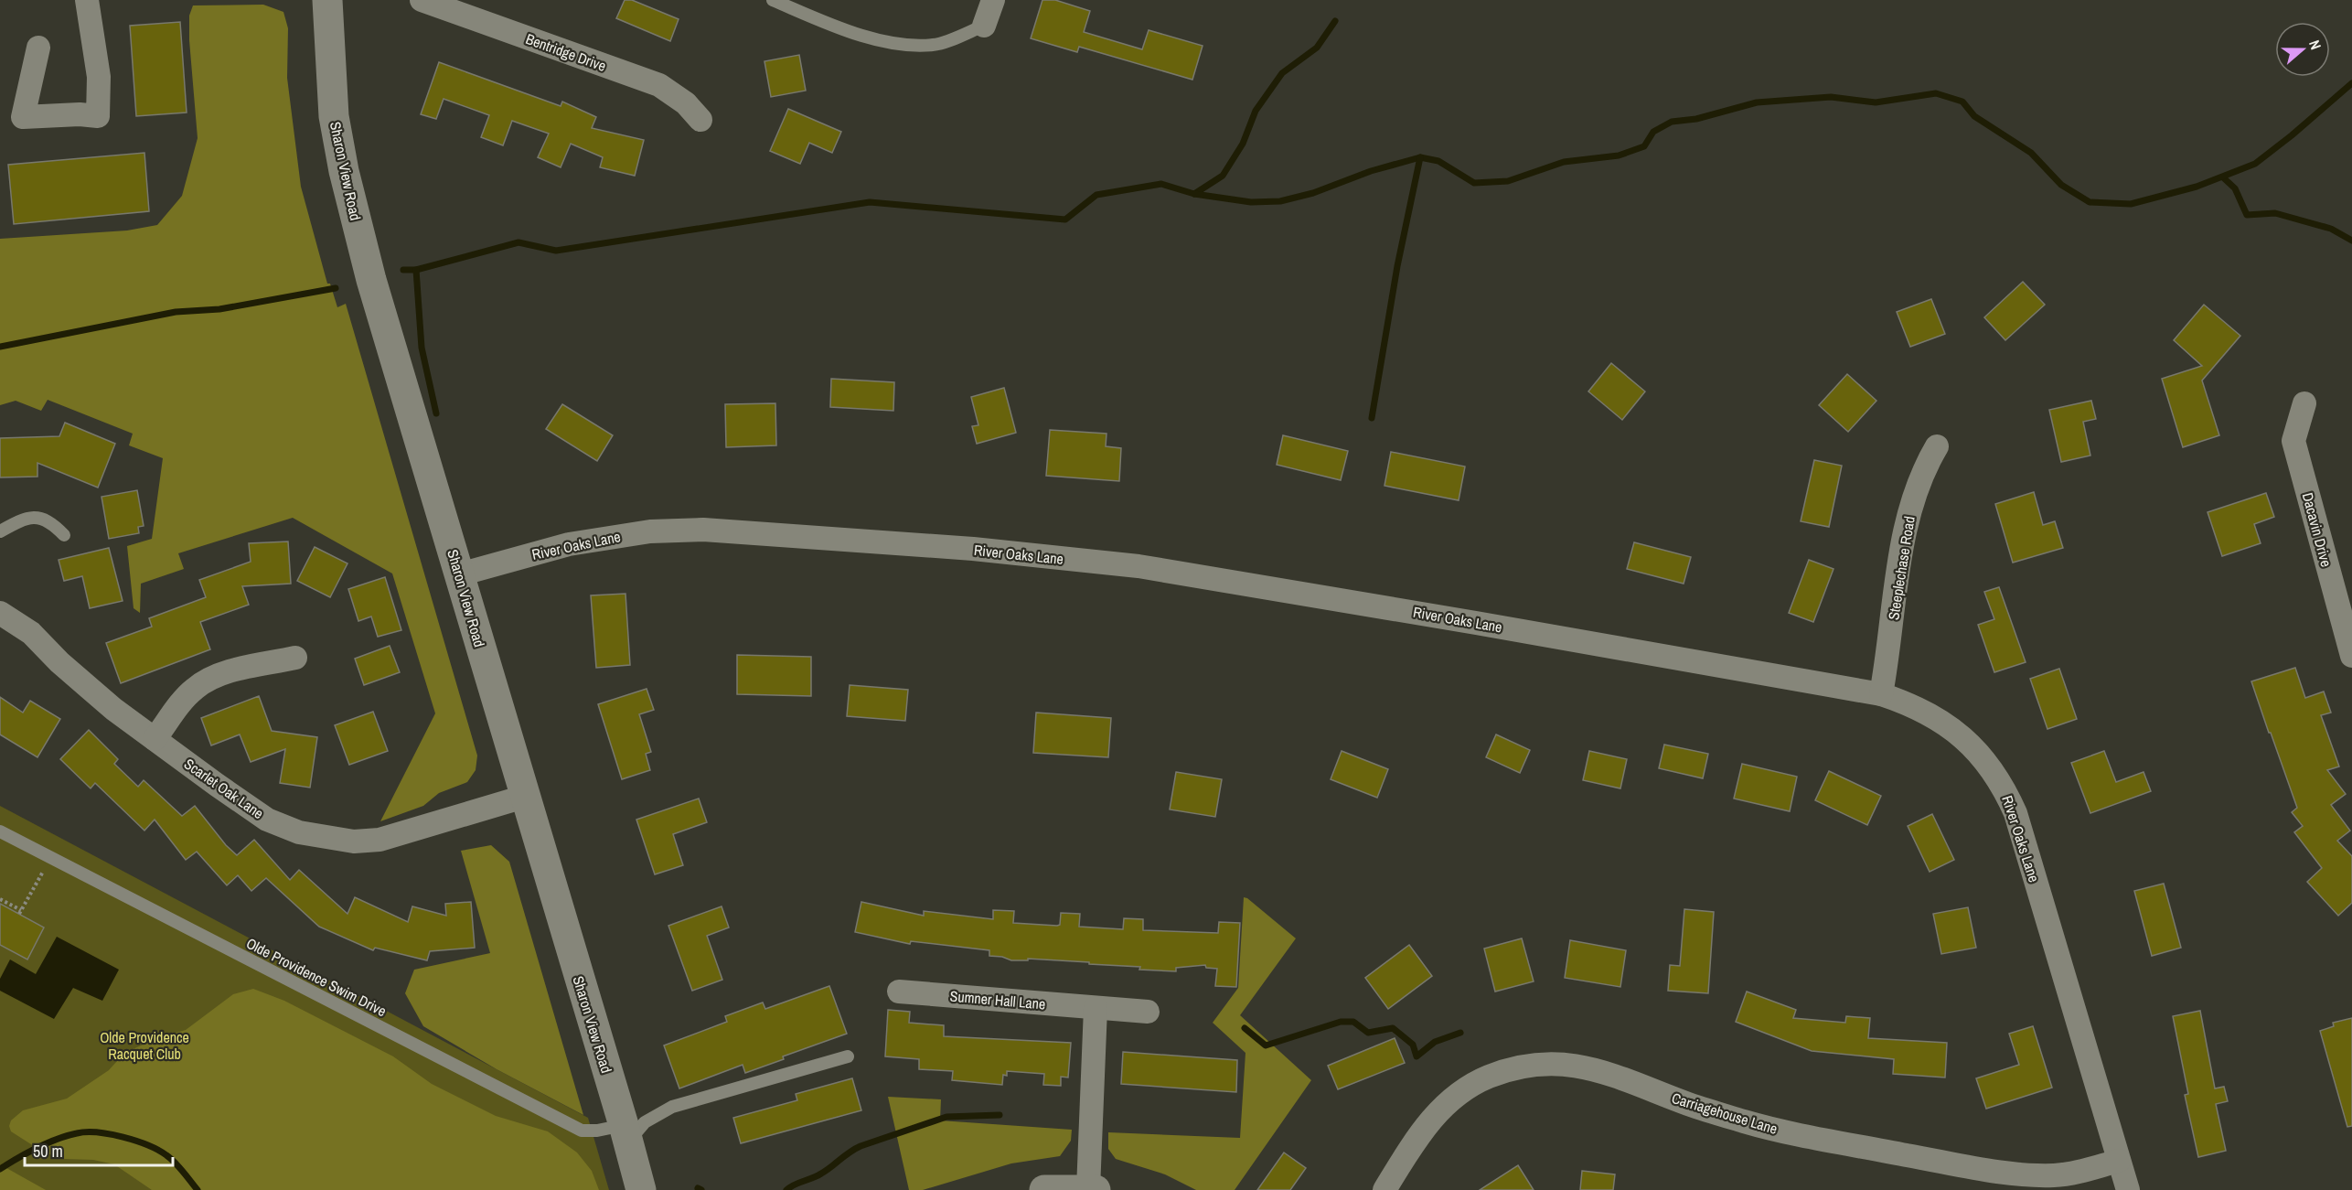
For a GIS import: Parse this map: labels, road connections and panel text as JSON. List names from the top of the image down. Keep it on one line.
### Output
{"streets":{"street":["Bentridge Drive","Sharon View Road","Dacavin Drive","River Oaks Lane","Steeplechase Road","Scarlet Oak Lane","Sumner Hall Lane","Carriagehouse Lane"],"lane":["Olde Providence Swim Drive"]},"crossings":[["Sharon View Road","River Oaks Lane"],["Sharon View Road","Scarlet Oak Lane"],["Sharon View Road","Olde Providence Swim Drive"],["River Oaks Lane","Steeplechase Road"],["River Oaks Lane","Carriagehouse Lane"]],"parks":["Olde Providence Racquet Club"],"scale_bar":"50 m","north":"right"}
